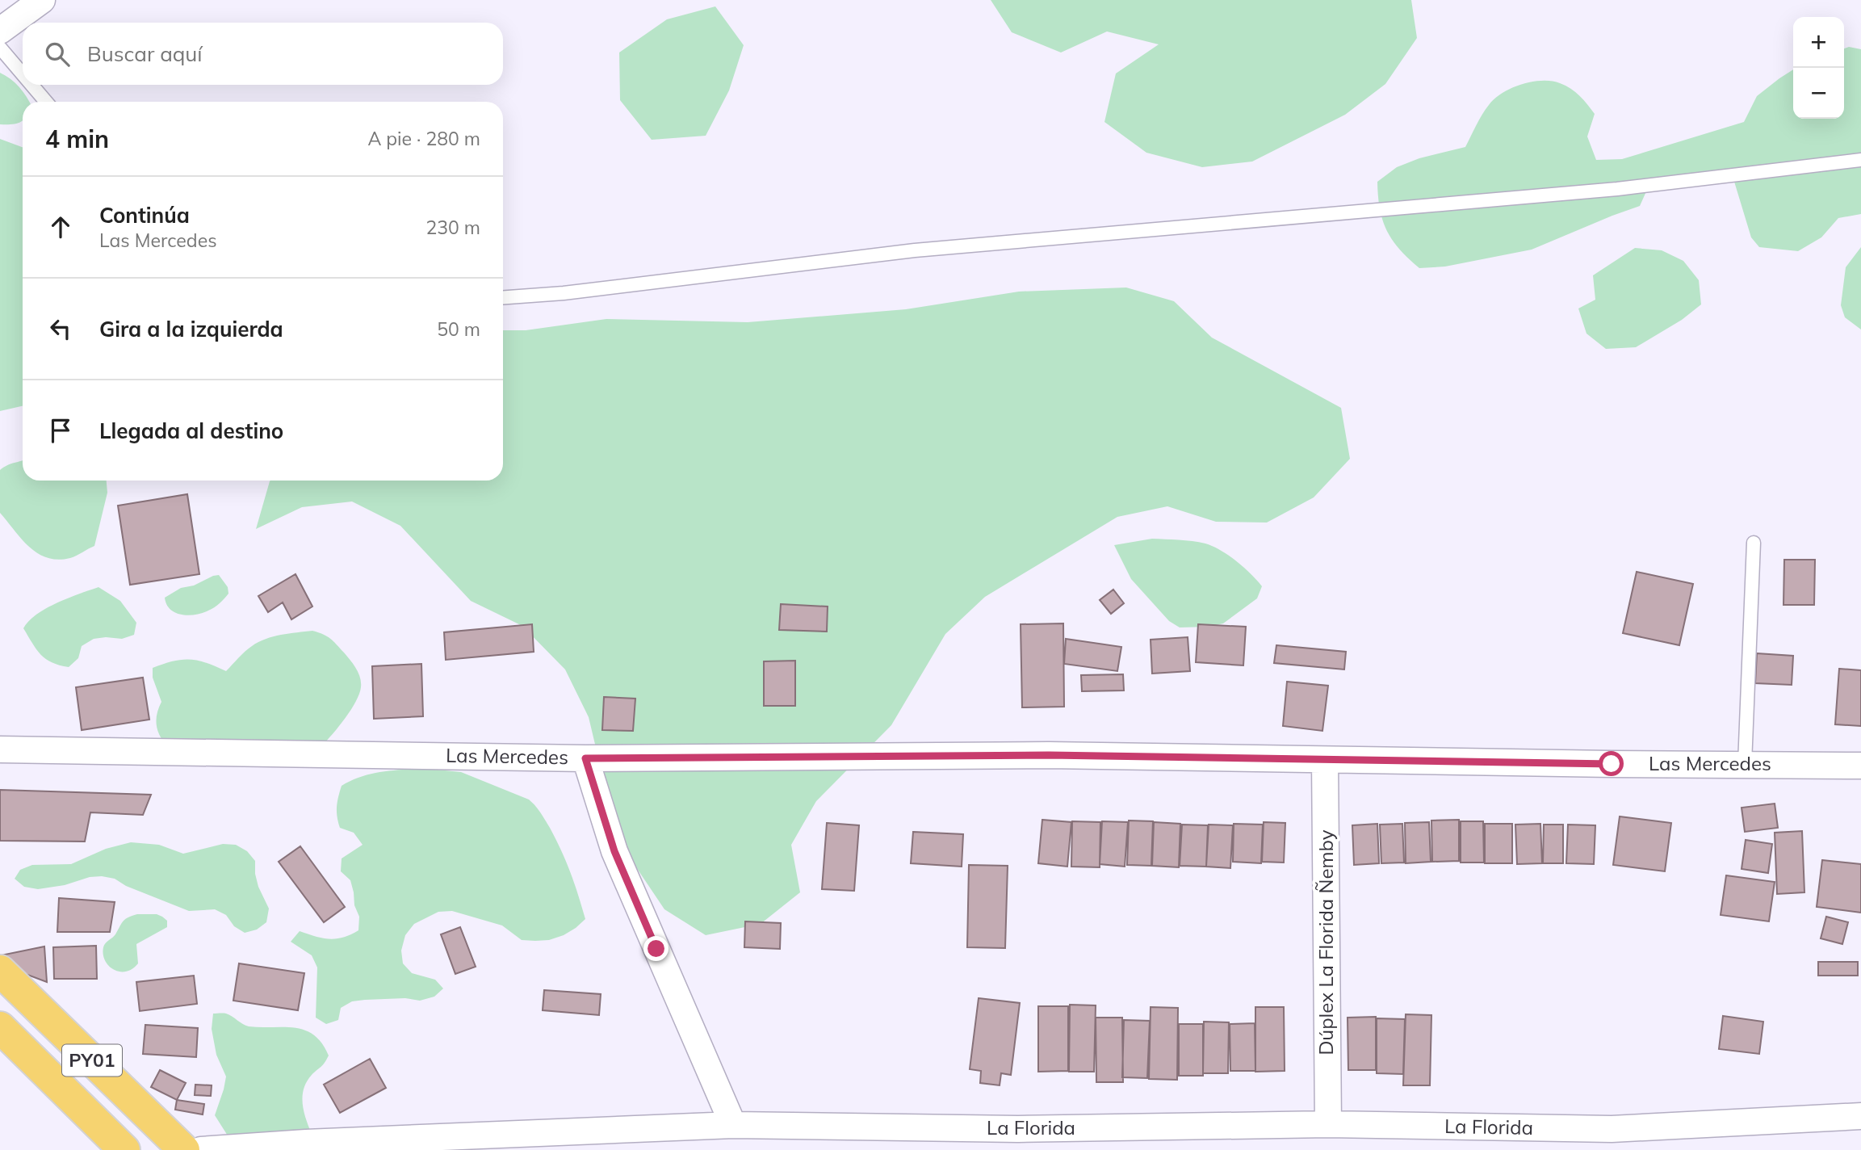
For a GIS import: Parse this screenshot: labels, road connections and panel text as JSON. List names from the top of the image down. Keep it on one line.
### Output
{"streets":{"highway":["PY01"],"street":["Las Mercedes","Dúplex La Florida Ñemby","La Florida"]},"crossings":[["Las Mercedes","Dúplex La Florida Ñemby"],["Dúplex La Florida Ñemby","La Florida"]],"page":{"map_buttons":["+","−"],"search":"Buscar aquí","heading":["4 min","A pie · 280 m"],"list":[["Continúa","Las Mercedes","230 m"],["Gira a la izquierda","50 m"],"Llegada al destino"]}}
